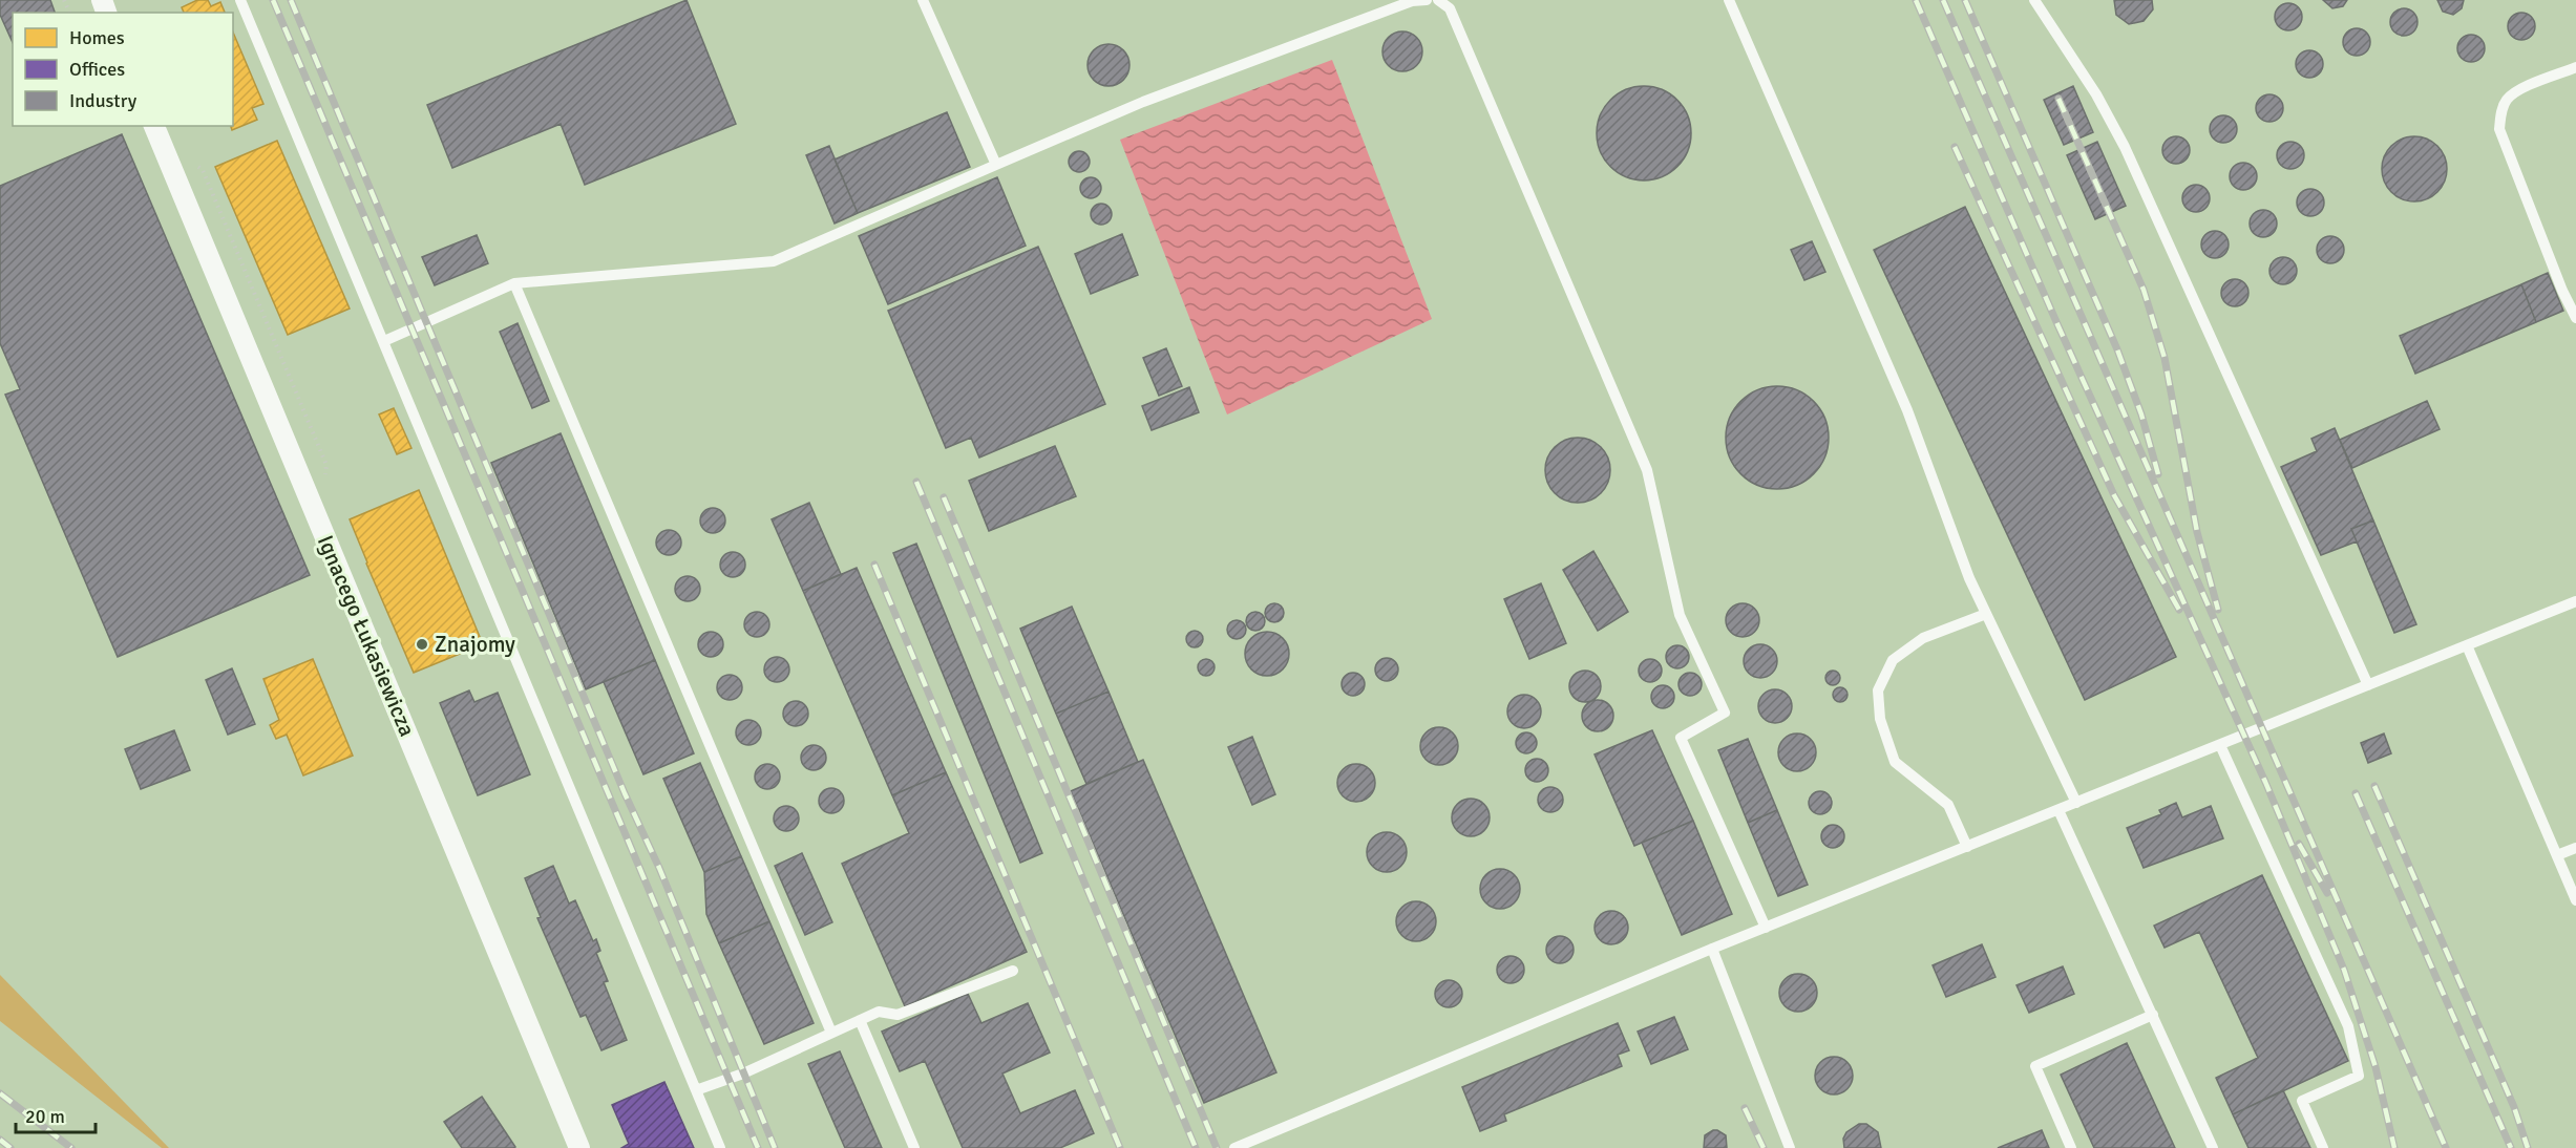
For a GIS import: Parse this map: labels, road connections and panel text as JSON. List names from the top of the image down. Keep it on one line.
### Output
{"streets":{"street":["Ignacego Łukasiewicza"]},"places":["Znajomy"],"legend":["Homes","Offices","Industry"],"scale_bar":"20 m"}
